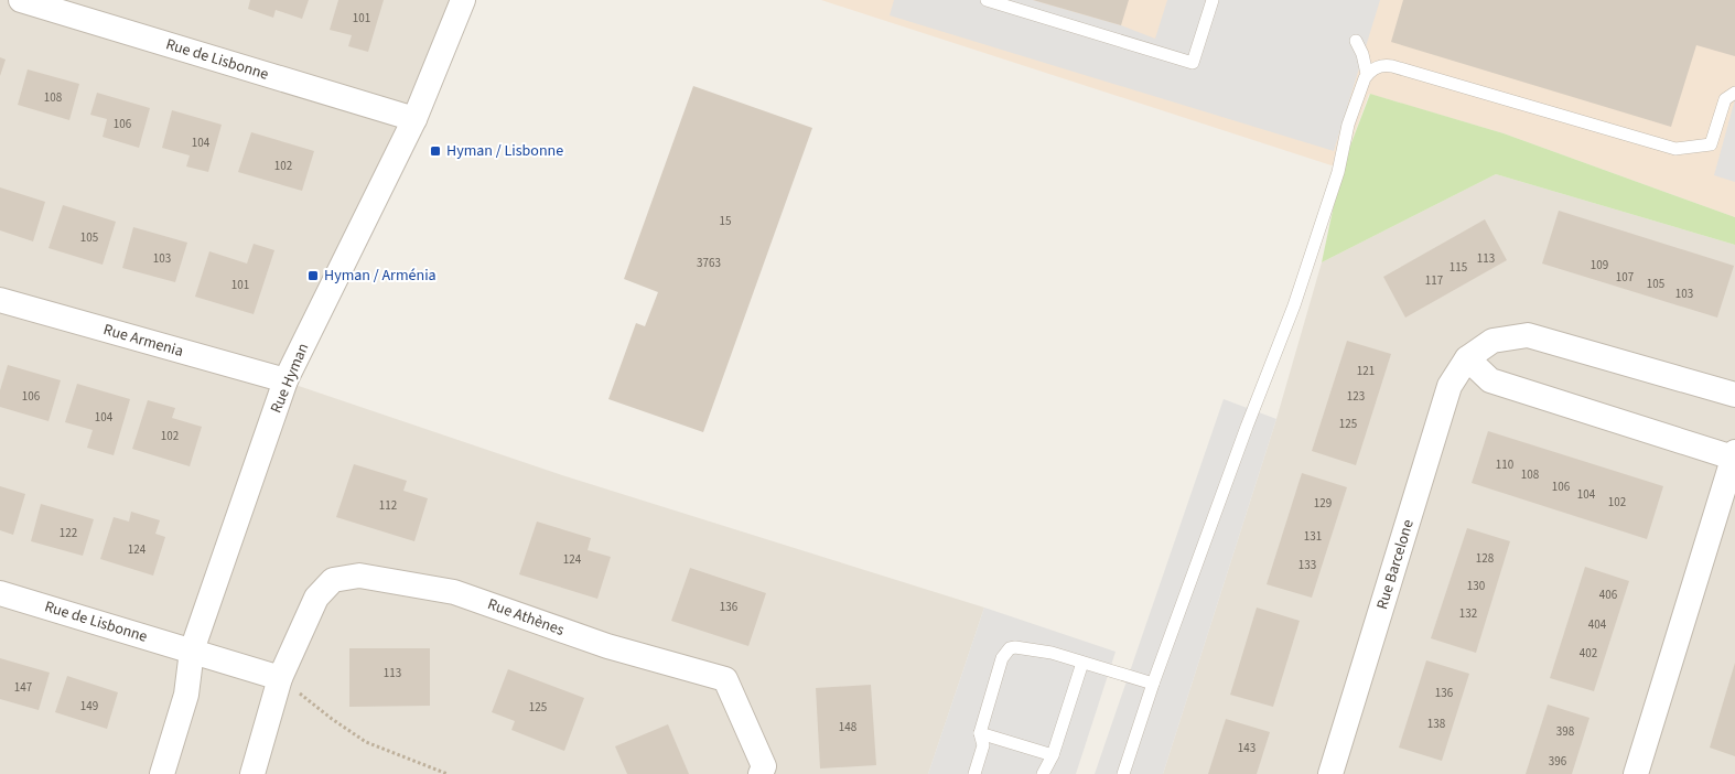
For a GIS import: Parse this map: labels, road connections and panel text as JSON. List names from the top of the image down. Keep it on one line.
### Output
{"streets":{"street":["Rue de Lisbonne","Rue Armenia","Rue Hyman","Rue Barcelone","Rue Athènes"]},"crossings":[["Rue de Lisbonne","Rue Hyman"],["Rue Armenia","Rue Hyman"]],"places":{"transit":["Hyman / Lisbonne","Hyman / Arménia"]},"house_numbers":["101","108","106","104","102","15","105","103","113","3763","109","115","107","117","105","101","103","121","106","123","104","125","102","110","108","106","104","102","129","112","122","131","124","128","124","133","130","406","136","132","404","402","113","147","136","149","125","138","148","398","143","396"]}
